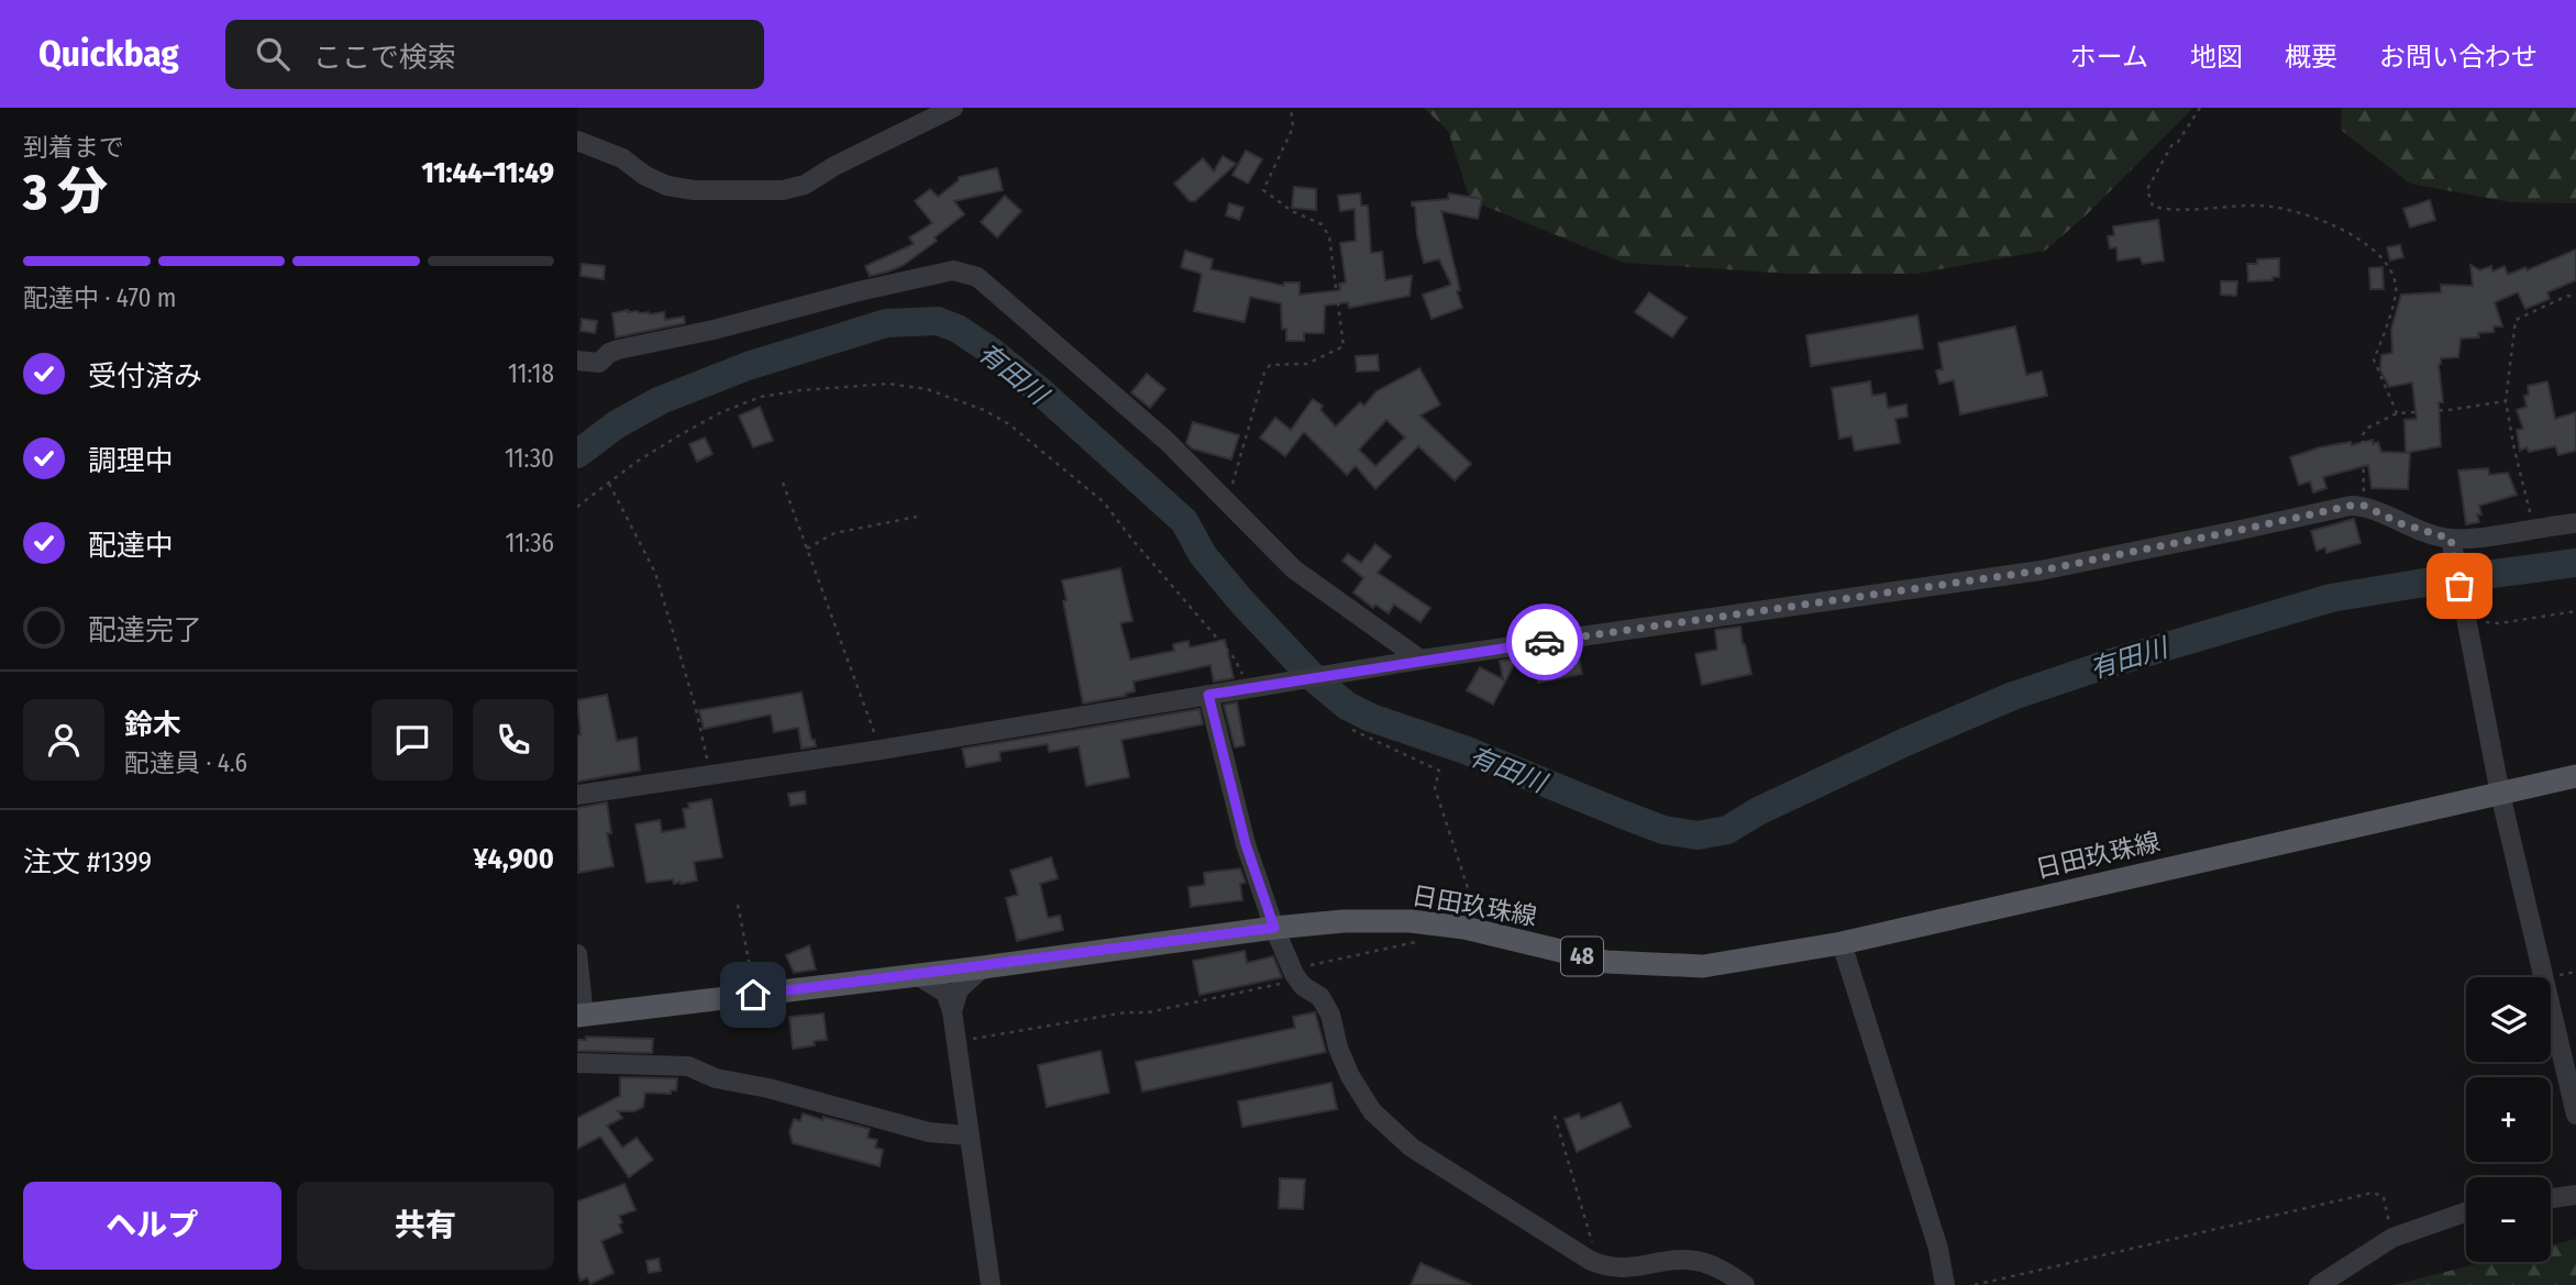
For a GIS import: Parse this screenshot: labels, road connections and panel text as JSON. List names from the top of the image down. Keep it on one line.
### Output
{"streets":{"main road":["日田玖珠線","48"]},"water":["有田川"],"page":{"header":"Quickbag","search":"ここで検索","nav":["ホーム","地図","概要","お問い合わせ"],"heading":["3 分","到着まで","11:44–11:49"],"panel":["鈴木","配達員 · 4.6","注文 #1399","¥4,900"],"bar":"配達中 · 470 m","list":[["受付済み","11:18"],["調理中","11:30"],["配達中","11:36"],"配達完了"],"map_buttons":["+","−"],"buttons":["ヘルプ","共有"]}}
